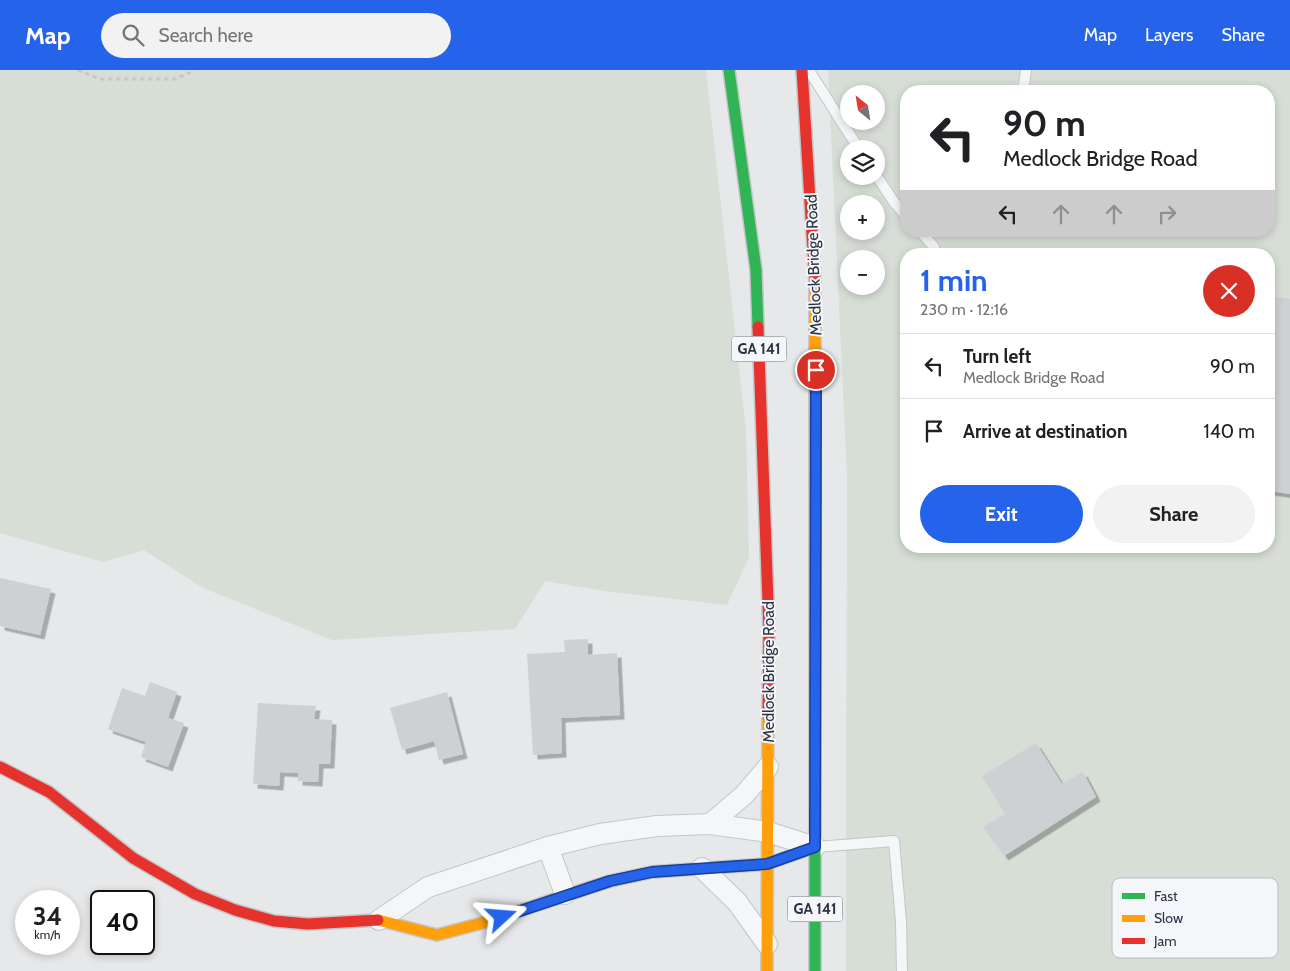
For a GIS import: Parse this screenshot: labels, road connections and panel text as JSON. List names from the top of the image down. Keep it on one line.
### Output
{"streets":{"main road":["Medlock Bridge Road","GA 141"]},"legend":["Fast","Slow","Jam"],"north":"top left","page":{"header":"Map","search":"Search here","nav":["Map","Layers","Share"],"map_buttons":["+","−"],"turn":["90 m","Medlock Bridge Road"],"heading":["1 min","230 m · 12:16"],"list":[{"name":"Turn left","note":"Medlock Bridge Road","value":"90 m"},{"name":"Arrive at destination","value":"140 m"}],"buttons":["Exit","Share"],"speed":"34 km/h","limit":"40"}}
